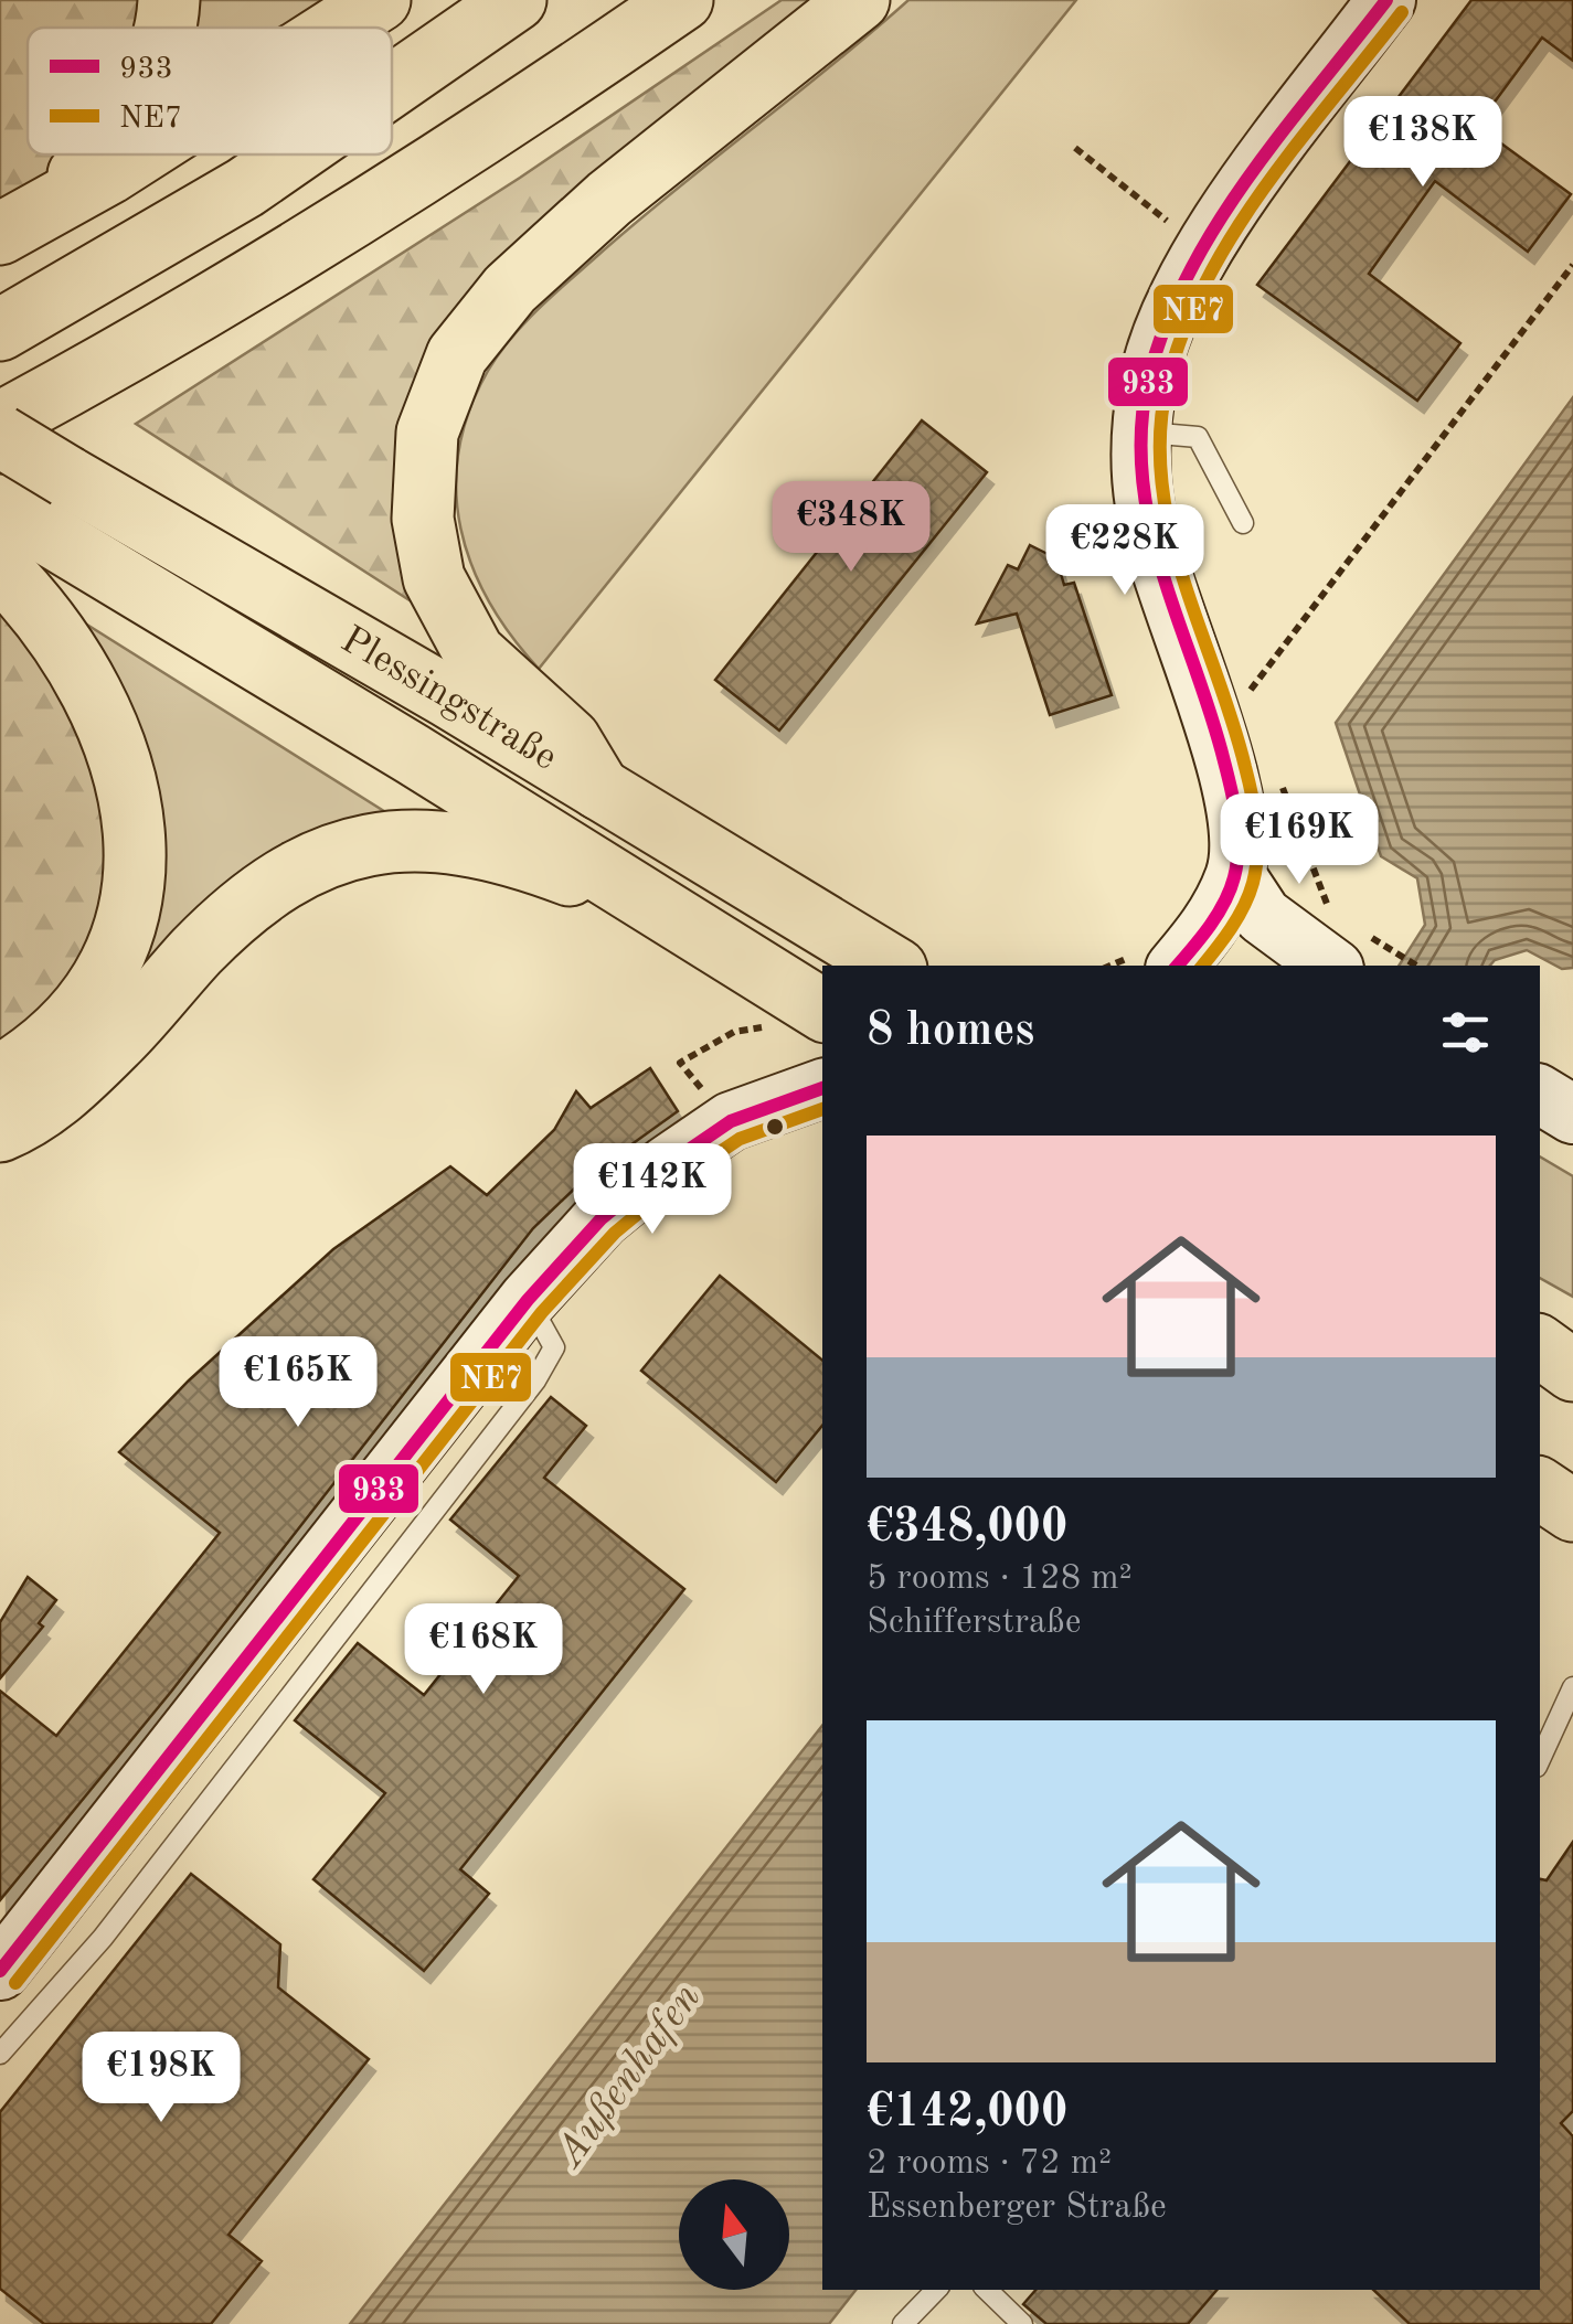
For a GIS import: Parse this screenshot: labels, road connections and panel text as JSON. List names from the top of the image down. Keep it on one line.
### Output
{"streets":{"highway":["Plessingstraße"]},"water":["Außenhafen"],"lines":["transit line 933","transit line NE7"],"legend":["933","NE7"],"north":"top","page":{"price":["€138K","€348K","€228K","€169K","€142K","€165K","€168K","€198K"],"heading":"8 homes","list":[{"name":"€348,000","note":"5 rooms · 128 m² · Schifferstraße"},{"name":"€142,000","note":"2 rooms · 72 m² · Essenberger Straße"}]}}
